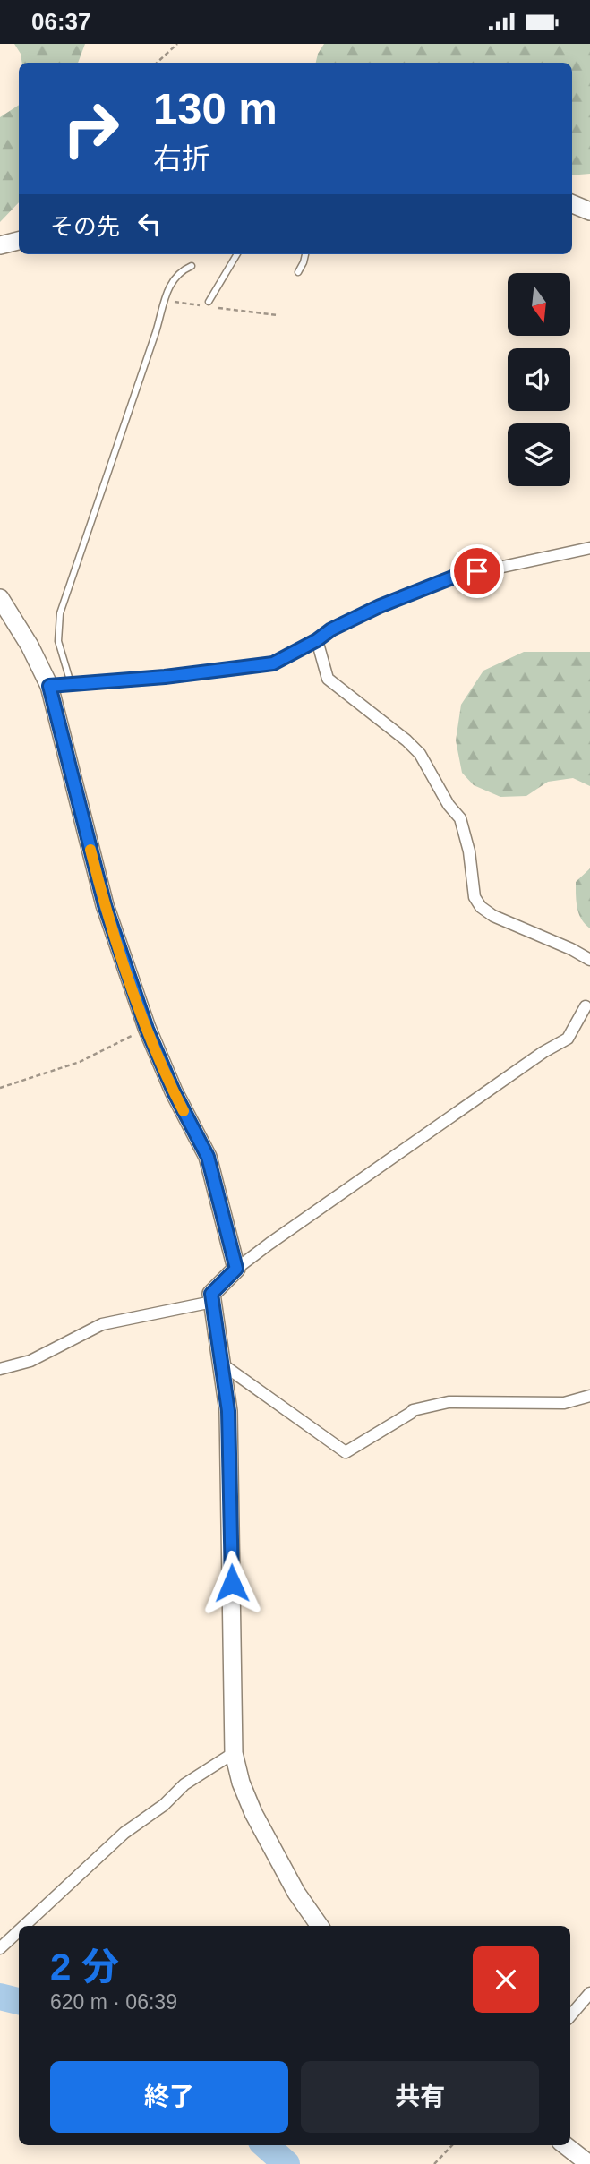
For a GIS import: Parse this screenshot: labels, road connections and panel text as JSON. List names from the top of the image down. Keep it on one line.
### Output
{"north":"bottom","page":{"status":"06:37","turn":["130 m","右折"],"then":"その先","heading":["2 分","620 m · 06:39"],"buttons":["終了","共有"]}}
